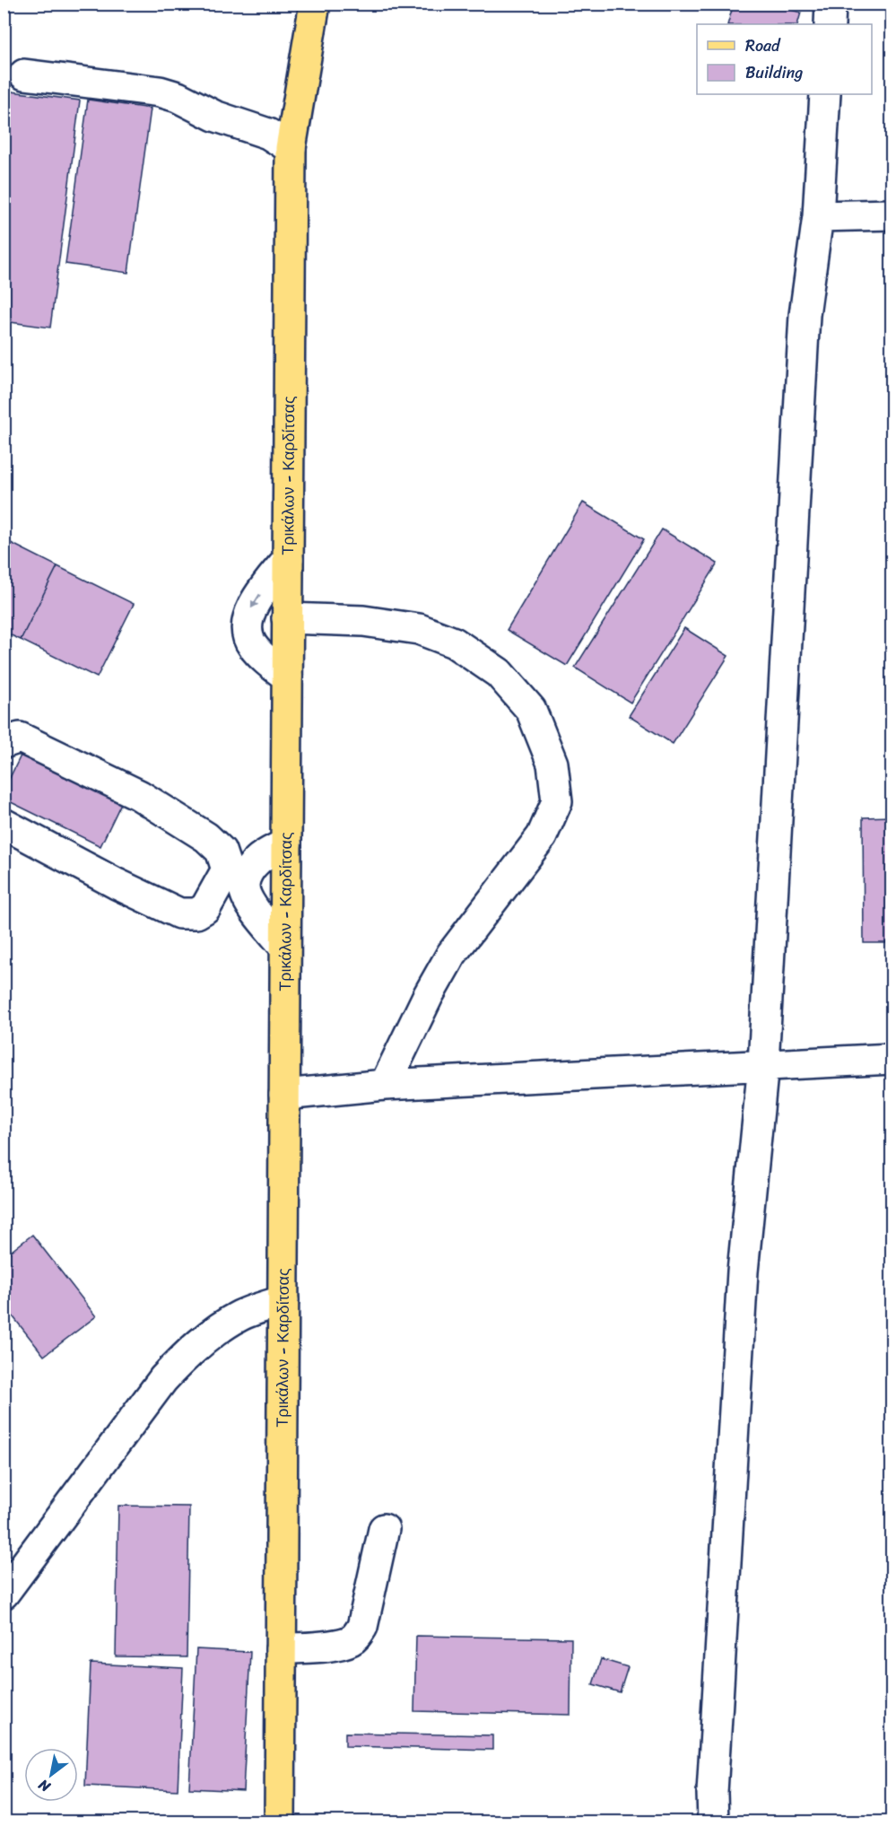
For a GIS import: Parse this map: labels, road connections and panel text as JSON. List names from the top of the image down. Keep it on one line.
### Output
{"streets":{"main road":["Τρικάλων - Καρδίτσας"]},"legend":["Road","Building"],"north":"bottom left"}
